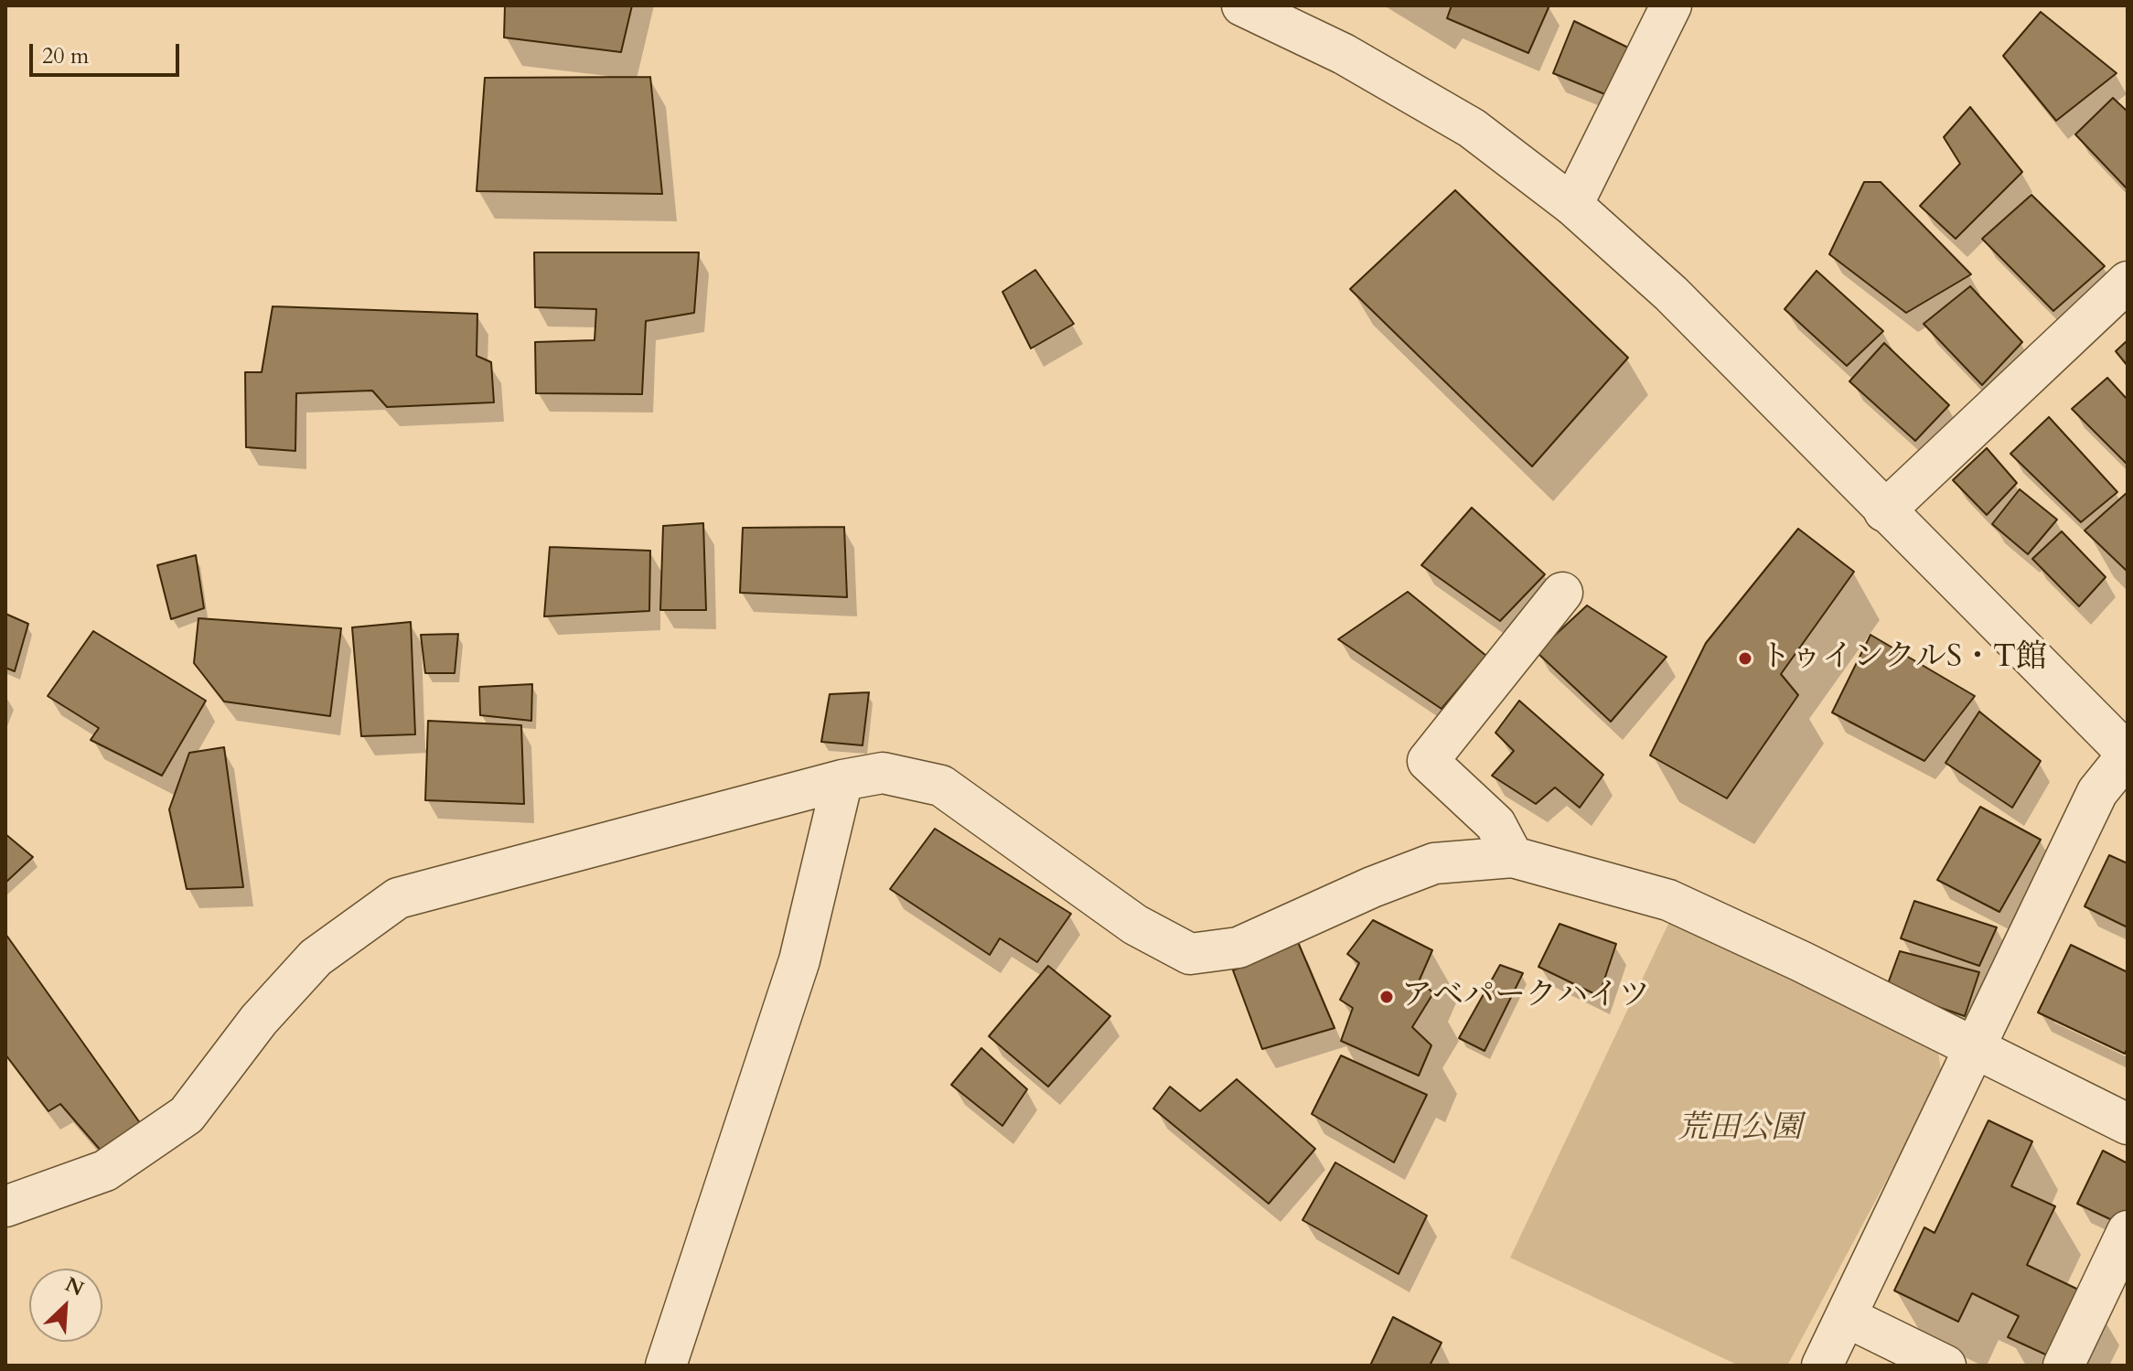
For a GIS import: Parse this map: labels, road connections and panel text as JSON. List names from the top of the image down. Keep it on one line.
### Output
{"parks":["荒田公園"],"places":["トゥインクルS・T館","アベパークハイツ"],"scale_bar":"20 m","north":"top right"}
